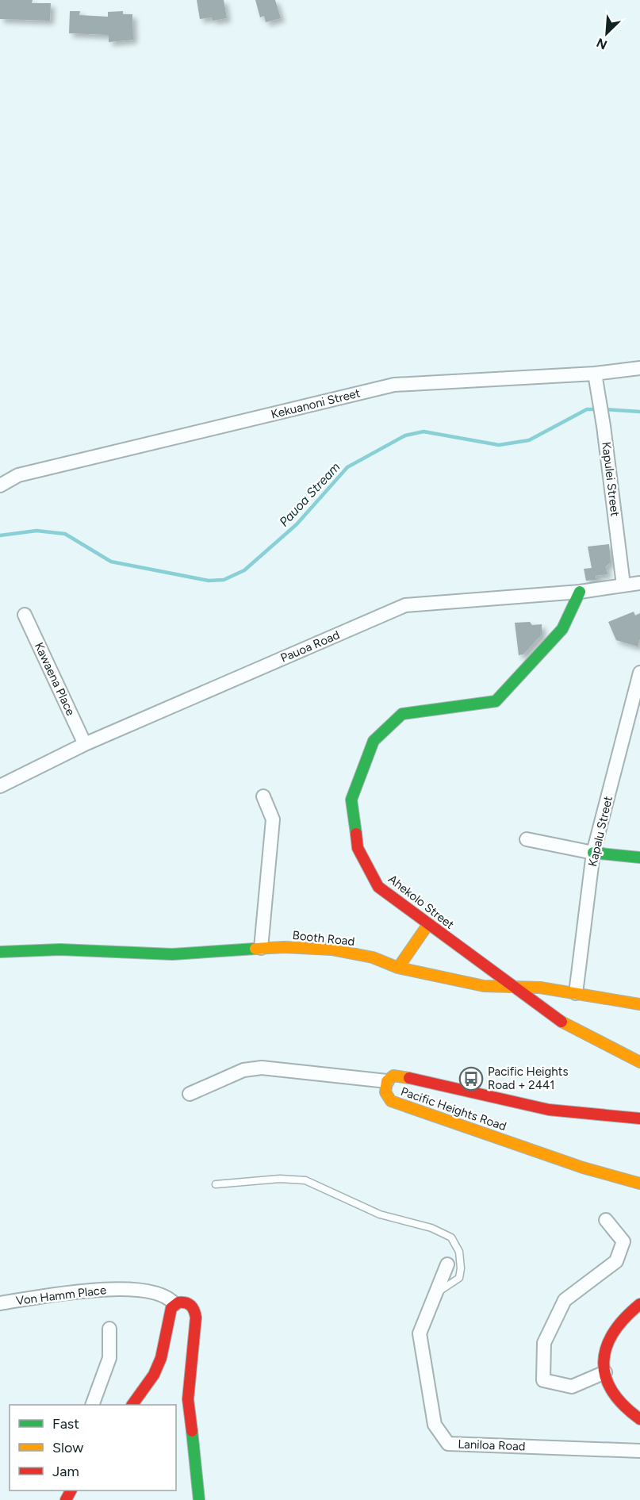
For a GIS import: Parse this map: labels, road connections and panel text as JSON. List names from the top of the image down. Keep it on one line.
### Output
{"streets":{"street":["Kekuanoni Street","Kapulei Street","Pauoa Road","Kawaena Place","Kapalu Street","Ahekolo Street","Booth Road","Pacific Heights Road","Von Hamm Place","Laniloa Road"]},"crossings":[["Kekuanoni Street","Kapulei Street"],["Kapulei Street","Pauoa Road"],["Pauoa Road","Kawaena Place"],["Pauoa Road","Ahekolo Street"],["Kapalu Street","Booth Road"],["Ahekolo Street","Booth Road"]],"water":["Pauoa Stream"],"places":{"bus stop":["Pacific Heights Road + 2441"]},"legend":["Fast","Slow","Jam"],"north":"bottom left"}
